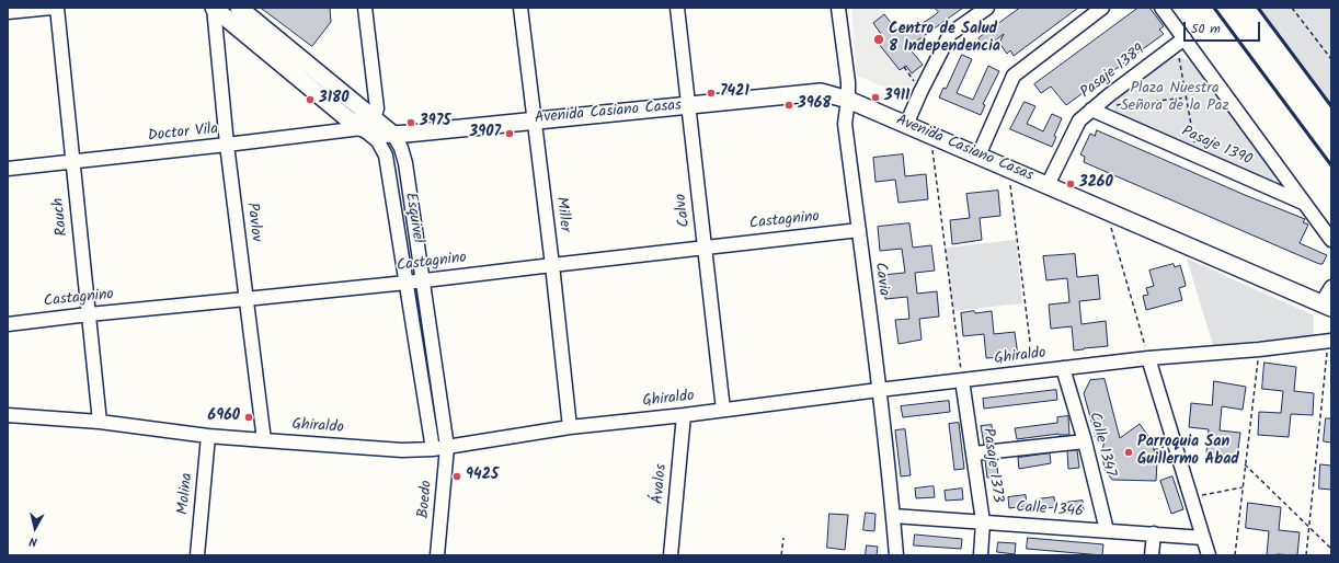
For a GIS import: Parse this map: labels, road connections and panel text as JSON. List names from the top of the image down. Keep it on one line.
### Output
{"streets":{"main road":["Avenida Casiano Casas"],"street":["Pasaje 1389","Doctor Vila","Pasaje 1390","Calvo","Miller","Rauch","Esquivel","Castagnino","Pavlov","Cavia","Ghiraldo","Calle 1347","Pasaje 1373","Ávalos","Molina","Boedo","Calle 1346"]},"crossings":[["Pasaje 1389","Avenida Casiano Casas"],["Pasaje 1389","Pasaje 1390"],["Avenida Casiano Casas","Calvo"],["Avenida Casiano Casas","Miller"],["Avenida Casiano Casas","Esquivel"],["Avenida Casiano Casas","Cavia"],["Doctor Vila","Rauch"],["Doctor Vila","Esquivel"],["Doctor Vila","Pavlov"],["Calvo","Castagnino"],["Calvo","Ghiraldo"],["Miller","Castagnino"],["Miller","Ghiraldo"],["Rauch","Castagnino"],["Rauch","Ghiraldo"],["Esquivel","Castagnino"],["Esquivel","Ghiraldo"],["Esquivel","Boedo"],["Castagnino","Pavlov"],["Castagnino","Cavia"],["Pavlov","Ghiraldo"],["Cavia","Ghiraldo"],["Cavia","Calle 1346"],["Ghiraldo","Calle 1347"],["Ghiraldo","Pasaje 1373"],["Ghiraldo","Ávalos"],["Ghiraldo","Molina"],["Ghiraldo","Boedo"],["Calle 1347","Calle 1346"],["Pasaje 1373","Calle 1346"]],"parks":["Plaza Nuestra Señora de la Paz"],"places":["Centro de Salud 8 Independencia","7421","3911","3180","3968","3975","3907","3260","6960","Parroquia San Guillermo Abad","9425"],"scale_bar":"50 m","north":"bottom"}
